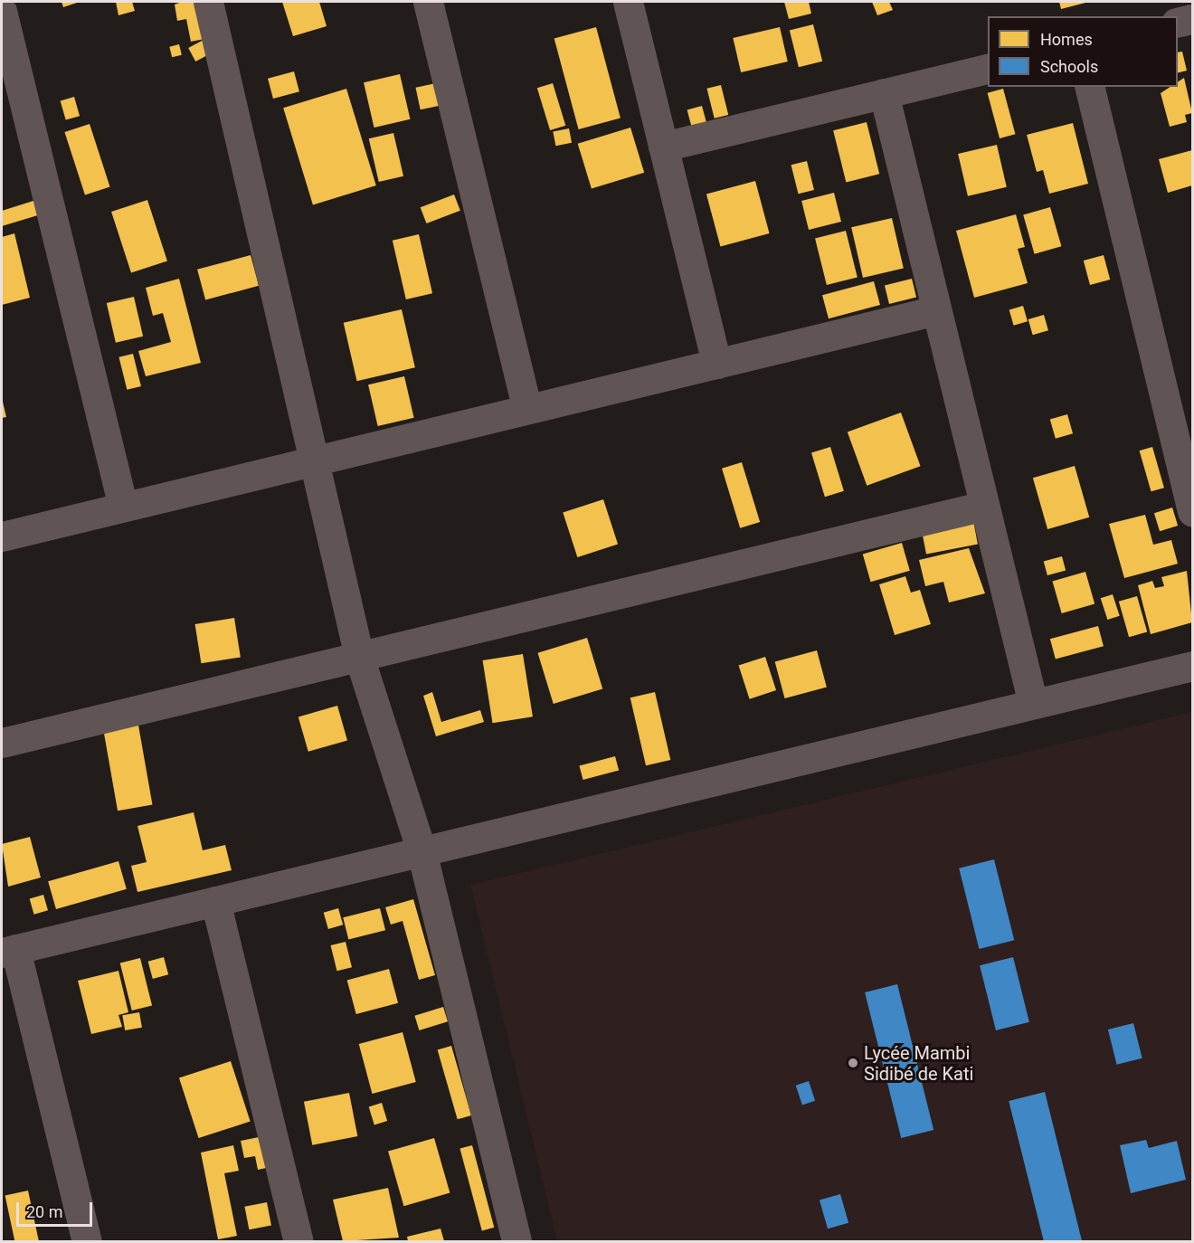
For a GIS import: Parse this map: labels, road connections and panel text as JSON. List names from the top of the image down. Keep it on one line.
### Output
{"places":["Lycée Mambi Sidibé de Kati"],"legend":["Homes","Schools"],"scale_bar":"20 m"}
